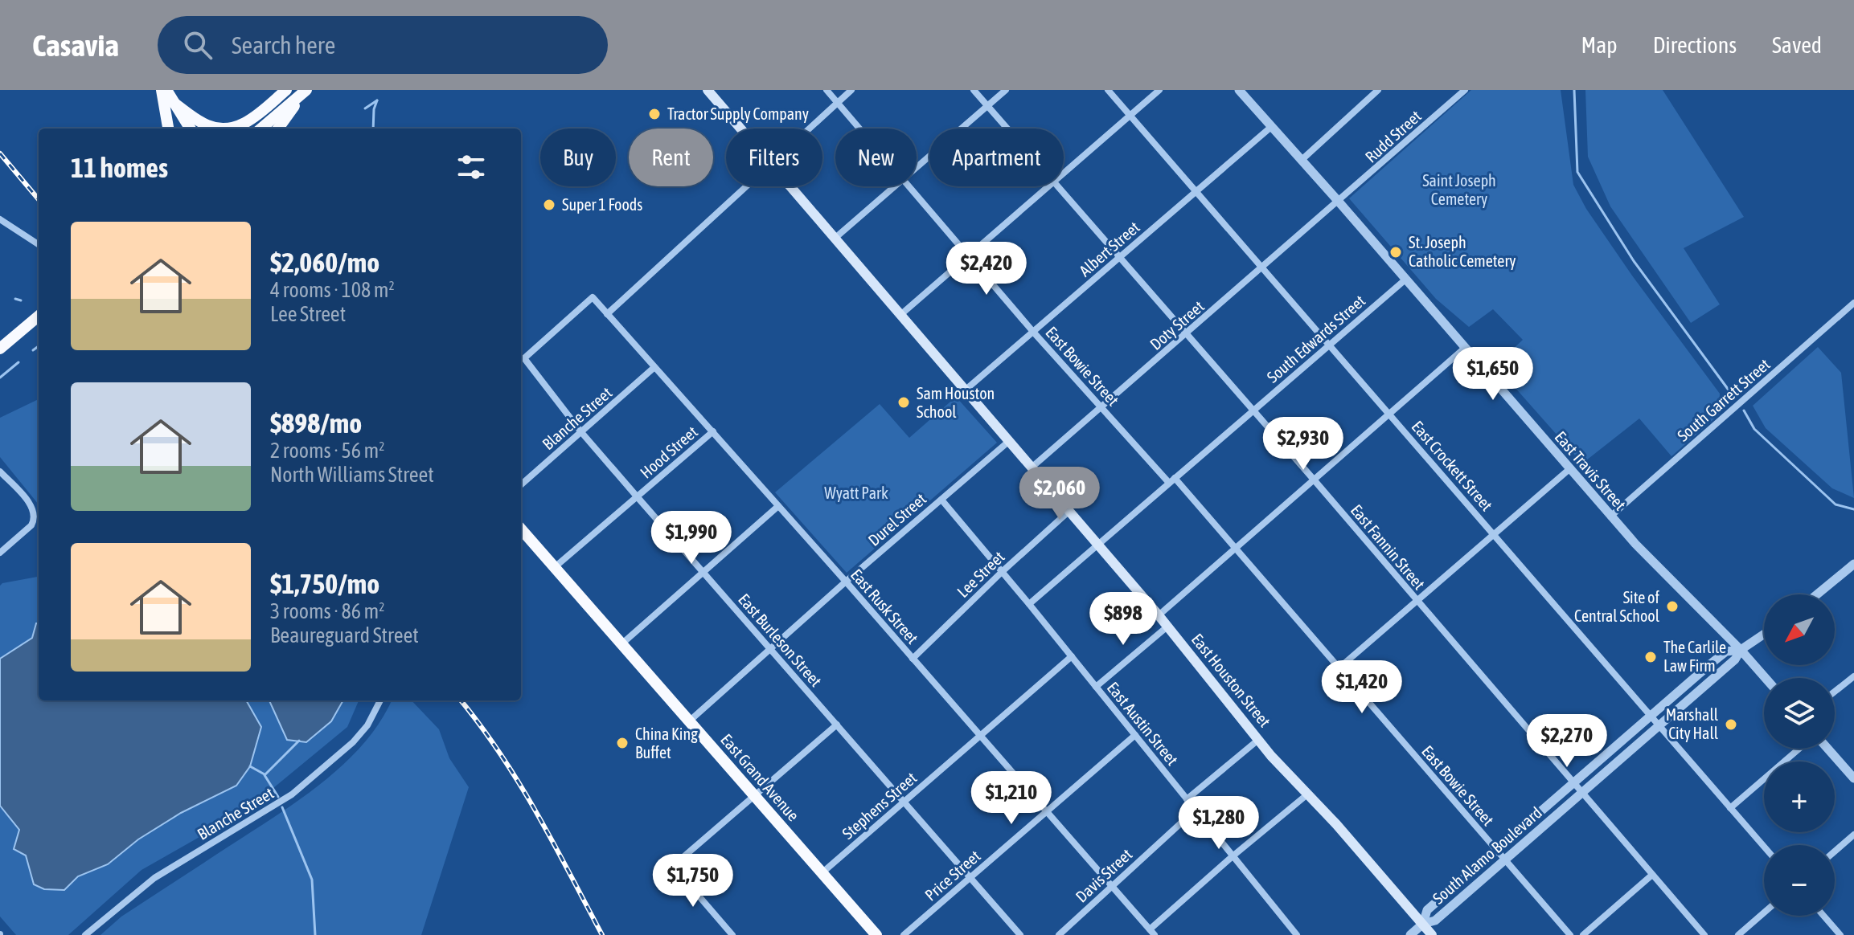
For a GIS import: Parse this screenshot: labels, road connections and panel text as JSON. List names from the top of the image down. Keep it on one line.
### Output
{"streets":{"highway":["East Grand Avenue"],"main road":["East Houston Street"],"street":["Rudd Street","Albert Street","Doty Street","South Edwards Street","East Bowie Street","South Garrett Street","Blanche Street","Hood Street","East Crockett Street","East Travis Street","Durel Street","East Fannin Street","Lee Street","East Rusk Street","East Burleson Street","East Austin Street","Stephens Street","South Alamo Boulevard","Price Street","Davis Street"]},"crossings":[["Rudd Street","Doty Street"],["Rudd Street","East Travis Street"],["Albert Street","East Bowie Street"],["Albert Street","East Crockett Street"],["Albert Street","East Travis Street"],["Albert Street","East Fannin Street"],["Albert Street","East Houston Street"],["Doty Street","East Bowie Street"],["Doty Street","East Crockett Street"],["Doty Street","East Travis Street"],["Doty Street","East Fannin Street"],["Doty Street","East Houston Street"],["South Edwards Street","East Bowie Street"],["South Edwards Street","East Crockett Street"],["South Edwards Street","East Travis Street"],["South Edwards Street","East Fannin Street"],["South Edwards Street","East Houston Street"],["South Edwards Street","East Austin Street"],["East Bowie Street","South Alamo Boulevard"],["South Garrett Street","East Travis Street"],["Blanche Street","East Rusk Street"],["Blanche Street","East Burleson Street"],["Hood Street","East Rusk Street"],["Hood Street","East Burleson Street"],["Hood Street","East Grand Avenue"],["East Crockett Street","South Alamo Boulevard"],["East Travis Street","South Alamo Boulevard"],["Durel Street","East Rusk Street"],["Durel Street","East Burleson Street"],["Durel Street","East Houston Street"],["Durel Street","East Austin Street"],["Durel Street","East Grand Avenue"],["East Fannin Street","South Alamo Boulevard"],["Lee Street","East Rusk Street"],["Lee Street","East Houston Street"],["Lee Street","East Austin Street"],["East Rusk Street","East Burleson Street"],["East Rusk Street","Stephens Street"],["East Rusk Street","Price Street"],["East Rusk Street","Davis Street"],["East Burleson Street","Stephens Street"],["East Burleson Street","Price Street"],["East Houston Street","South Alamo Boulevard"],["East Austin Street","Stephens Street"],["East Austin Street","Price Street"],["East Austin Street","Davis Street"],["East Grand Avenue","Stephens Street"]],"parks":["Saint Joseph Cemetery","Wyatt Park"],"places":["Tractor Supply Company","Super 1 Foods","St. Joseph Catholic Cemetery","Sam Houston School","Site of Central School","The Carlile Law Firm","Marshall City Hall","China King Buffet"],"north":"bottom left","page":{"header":"Casavia","search":"Search here","nav":["Map","Directions","Saved"],"chip":["Buy","Rent","Filters","New","Apartment"],"heading":"11 homes","list":[{"name":"$2,060/mo","note":"4 rooms · 108 m² · Lee Street"},{"name":"$898/mo","note":"2 rooms · 56 m² · North Williams Street"},{"name":"$1,750/mo","note":"3 rooms · 86 m² · Beaureguard Street"}],"price":["$2,420","$1,650","$2,930","$2,060","$1,990","$898","$1,420","$2,270","$1,210","$1,280","$1,750"],"map_buttons":["+","−"]}}
